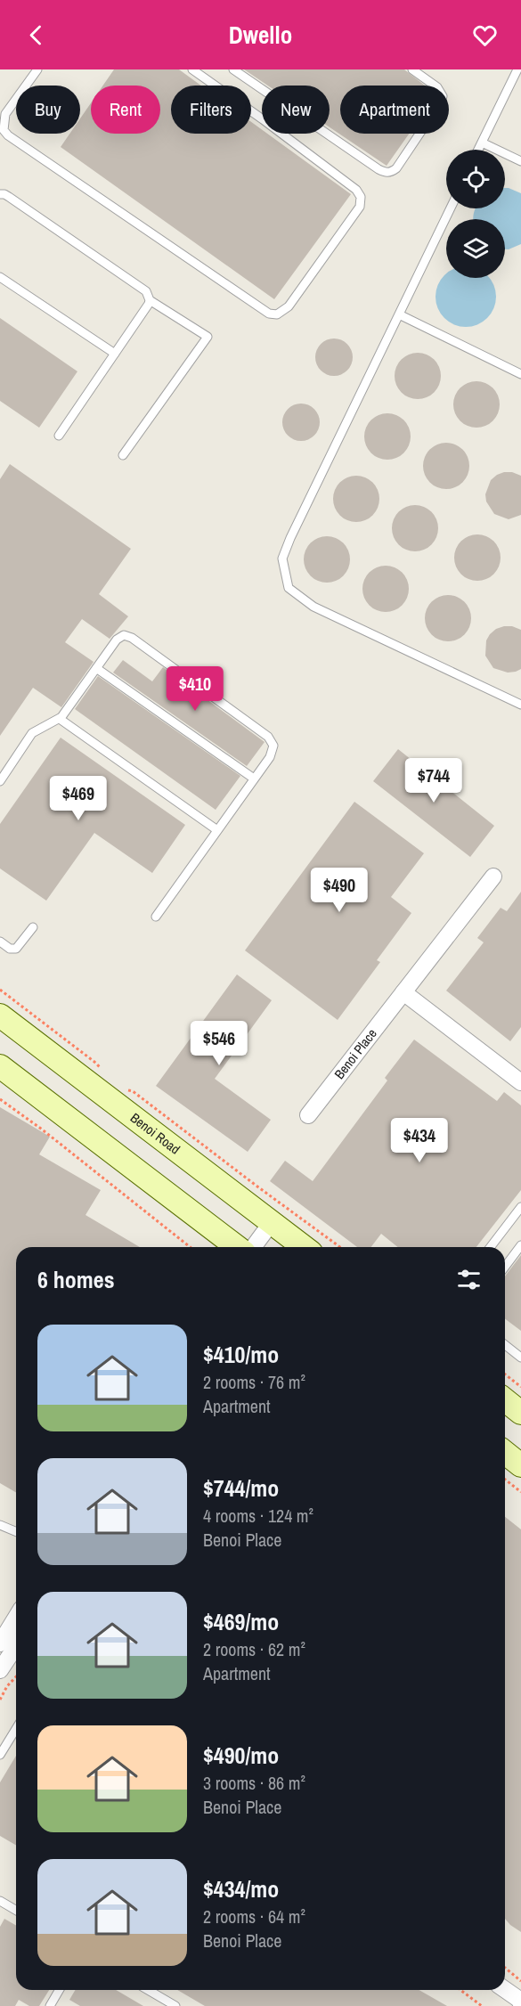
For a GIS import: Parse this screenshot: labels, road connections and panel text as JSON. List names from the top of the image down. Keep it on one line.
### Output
{"streets":{"main road":["Benoi Road"],"street":["Benoi Place"]},"page":{"header":"Dwello","chip":["Buy","Rent","Filters","New","Apartment"],"price":["$410","$744","$469","$490","$546","$434"],"heading":"6 homes","list":[{"name":"$410/mo","note":"2 rooms · 76 m² · Apartment"},{"name":"$744/mo","note":"4 rooms · 124 m² · Benoi Place"},{"name":"$469/mo","note":"2 rooms · 62 m² · Apartment"},{"name":"$490/mo","note":"3 rooms · 86 m² · Benoi Place"},{"name":"$434/mo","note":"2 rooms · 64 m² · Benoi Place"}]}}
